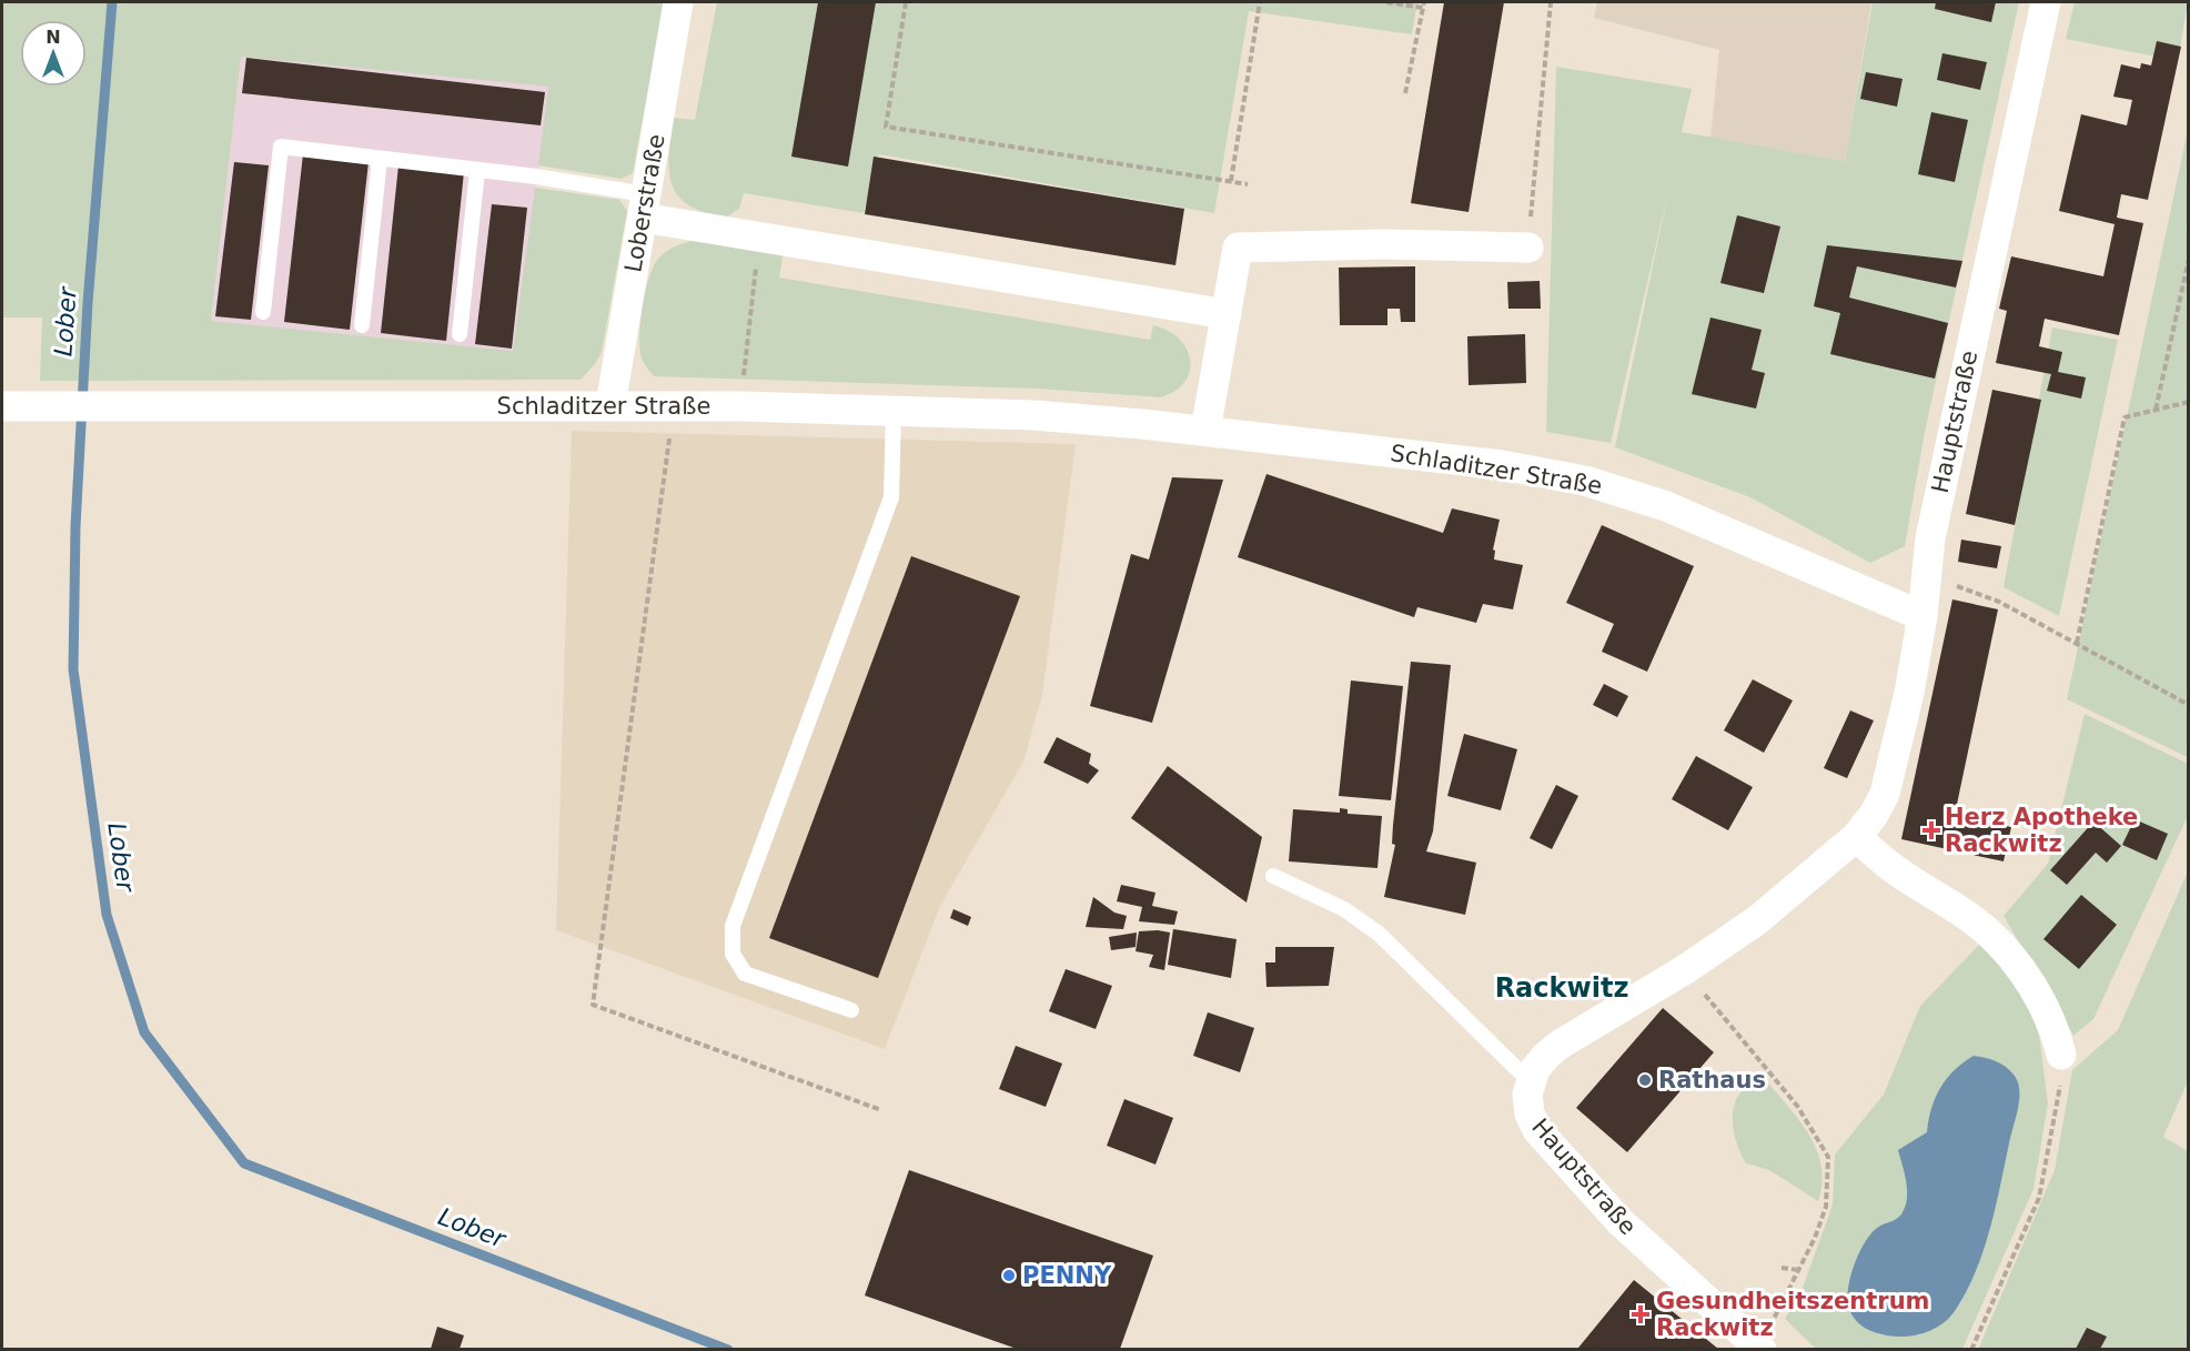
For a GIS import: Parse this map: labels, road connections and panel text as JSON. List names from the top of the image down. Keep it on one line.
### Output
{"streets":{"street":["Loberstraße","Schladitzer Straße","Hauptstraße"]},"crossings":[["Loberstraße","Schladitzer Straße"],["Schladitzer Straße","Hauptstraße"]],"districts":["Rackwitz"],"water":["Lober"],"places":{"health":["Herz Apotheke Rackwitz","Gesundheitszentrum Rackwitz"],"other":["Rathaus","PENNY"]},"north":"top"}
